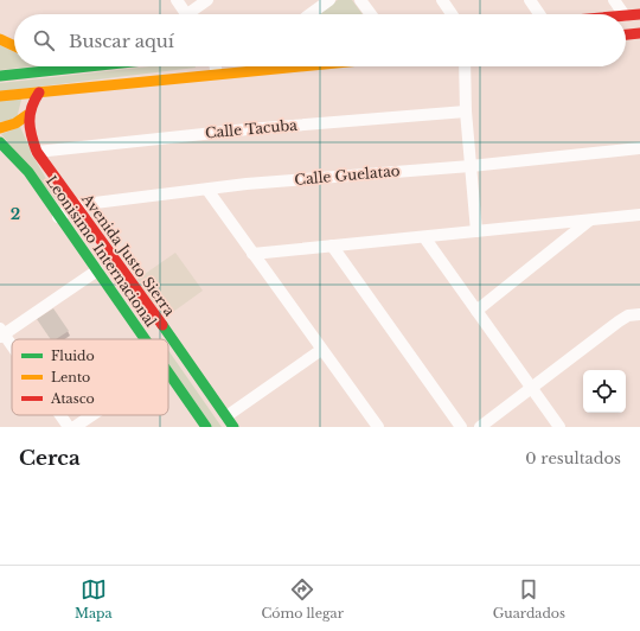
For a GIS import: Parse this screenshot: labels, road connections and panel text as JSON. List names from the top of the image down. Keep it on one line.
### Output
{"streets":{"street":["Calle Tacuba","Calle Guelatao","Leonisimo Internacional","Avenida Justo Sierra"]},"crossings":[["Calle Tacuba","Avenida Justo Sierra"],["Calle Guelatao","Leonisimo Internacional"],["Calle Guelatao","Avenida Justo Sierra"]],"legend":["Fluido","Lento","Atasco"],"page":{"search":"Buscar aquí","heading":["Cerca","0 resultados"],"nav":["Mapa","Cómo llegar","Guardados"]},"grid":{"rows":["2"]}}
